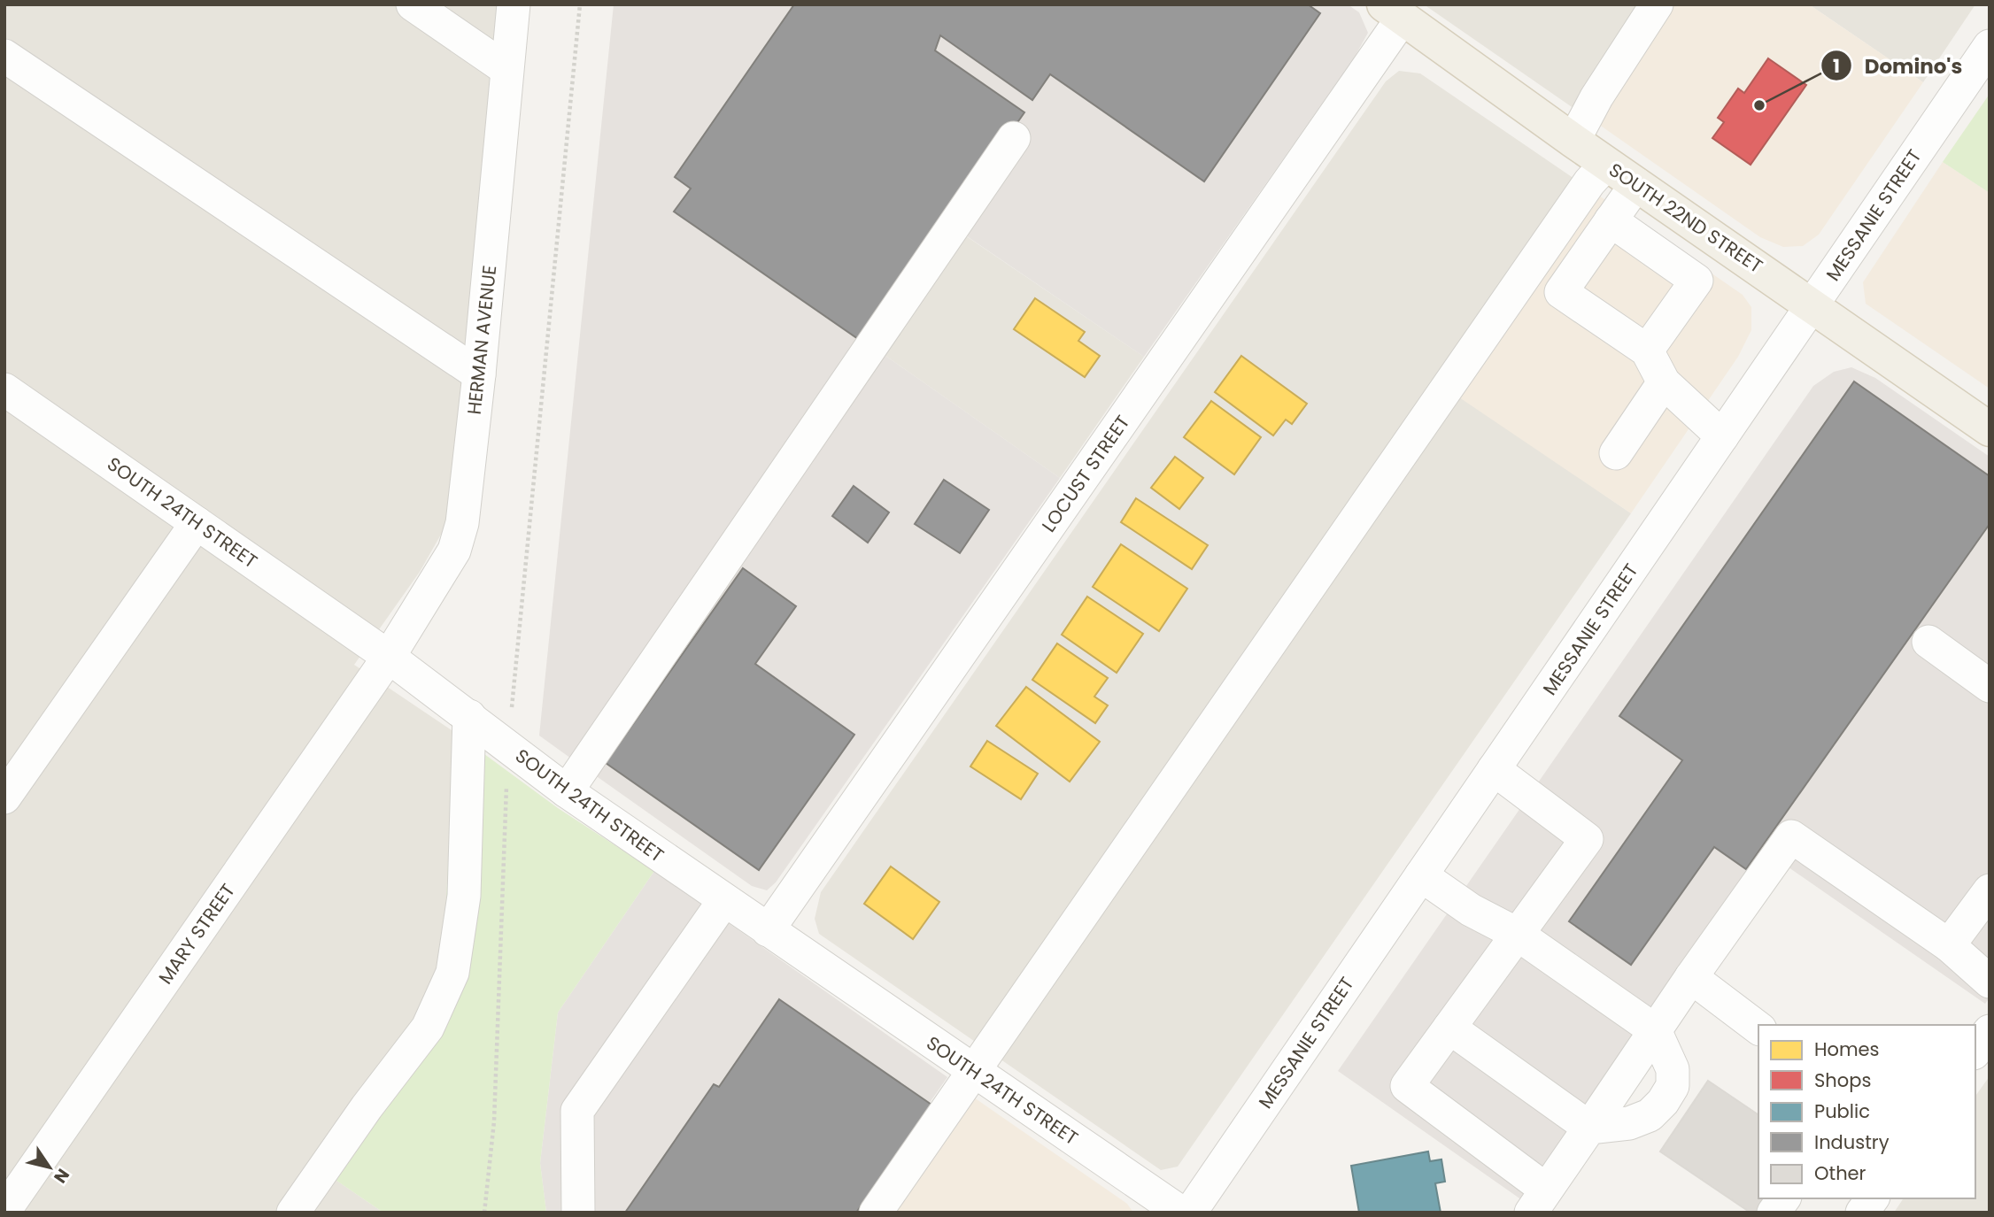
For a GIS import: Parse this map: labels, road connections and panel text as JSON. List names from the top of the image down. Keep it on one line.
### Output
{"streets":{"main road":["SOUTH 22ND STREET"],"street":["MESSANIE STREET","HERMAN AVENUE","LOCUST STREET","SOUTH 24TH STREET","MARY STREET"]},"crossings":[["MESSANIE STREET","SOUTH 22ND STREET"],["SOUTH 22ND STREET","LOCUST STREET"],["HERMAN AVENUE","SOUTH 24TH STREET"],["HERMAN AVENUE","MARY STREET"],["LOCUST STREET","SOUTH 24TH STREET"],["SOUTH 24TH STREET","MARY STREET"]],"places":["Domino's"],"legend":["Homes","Shops","Public","Industry","Other"],"north":"bottom right"}
